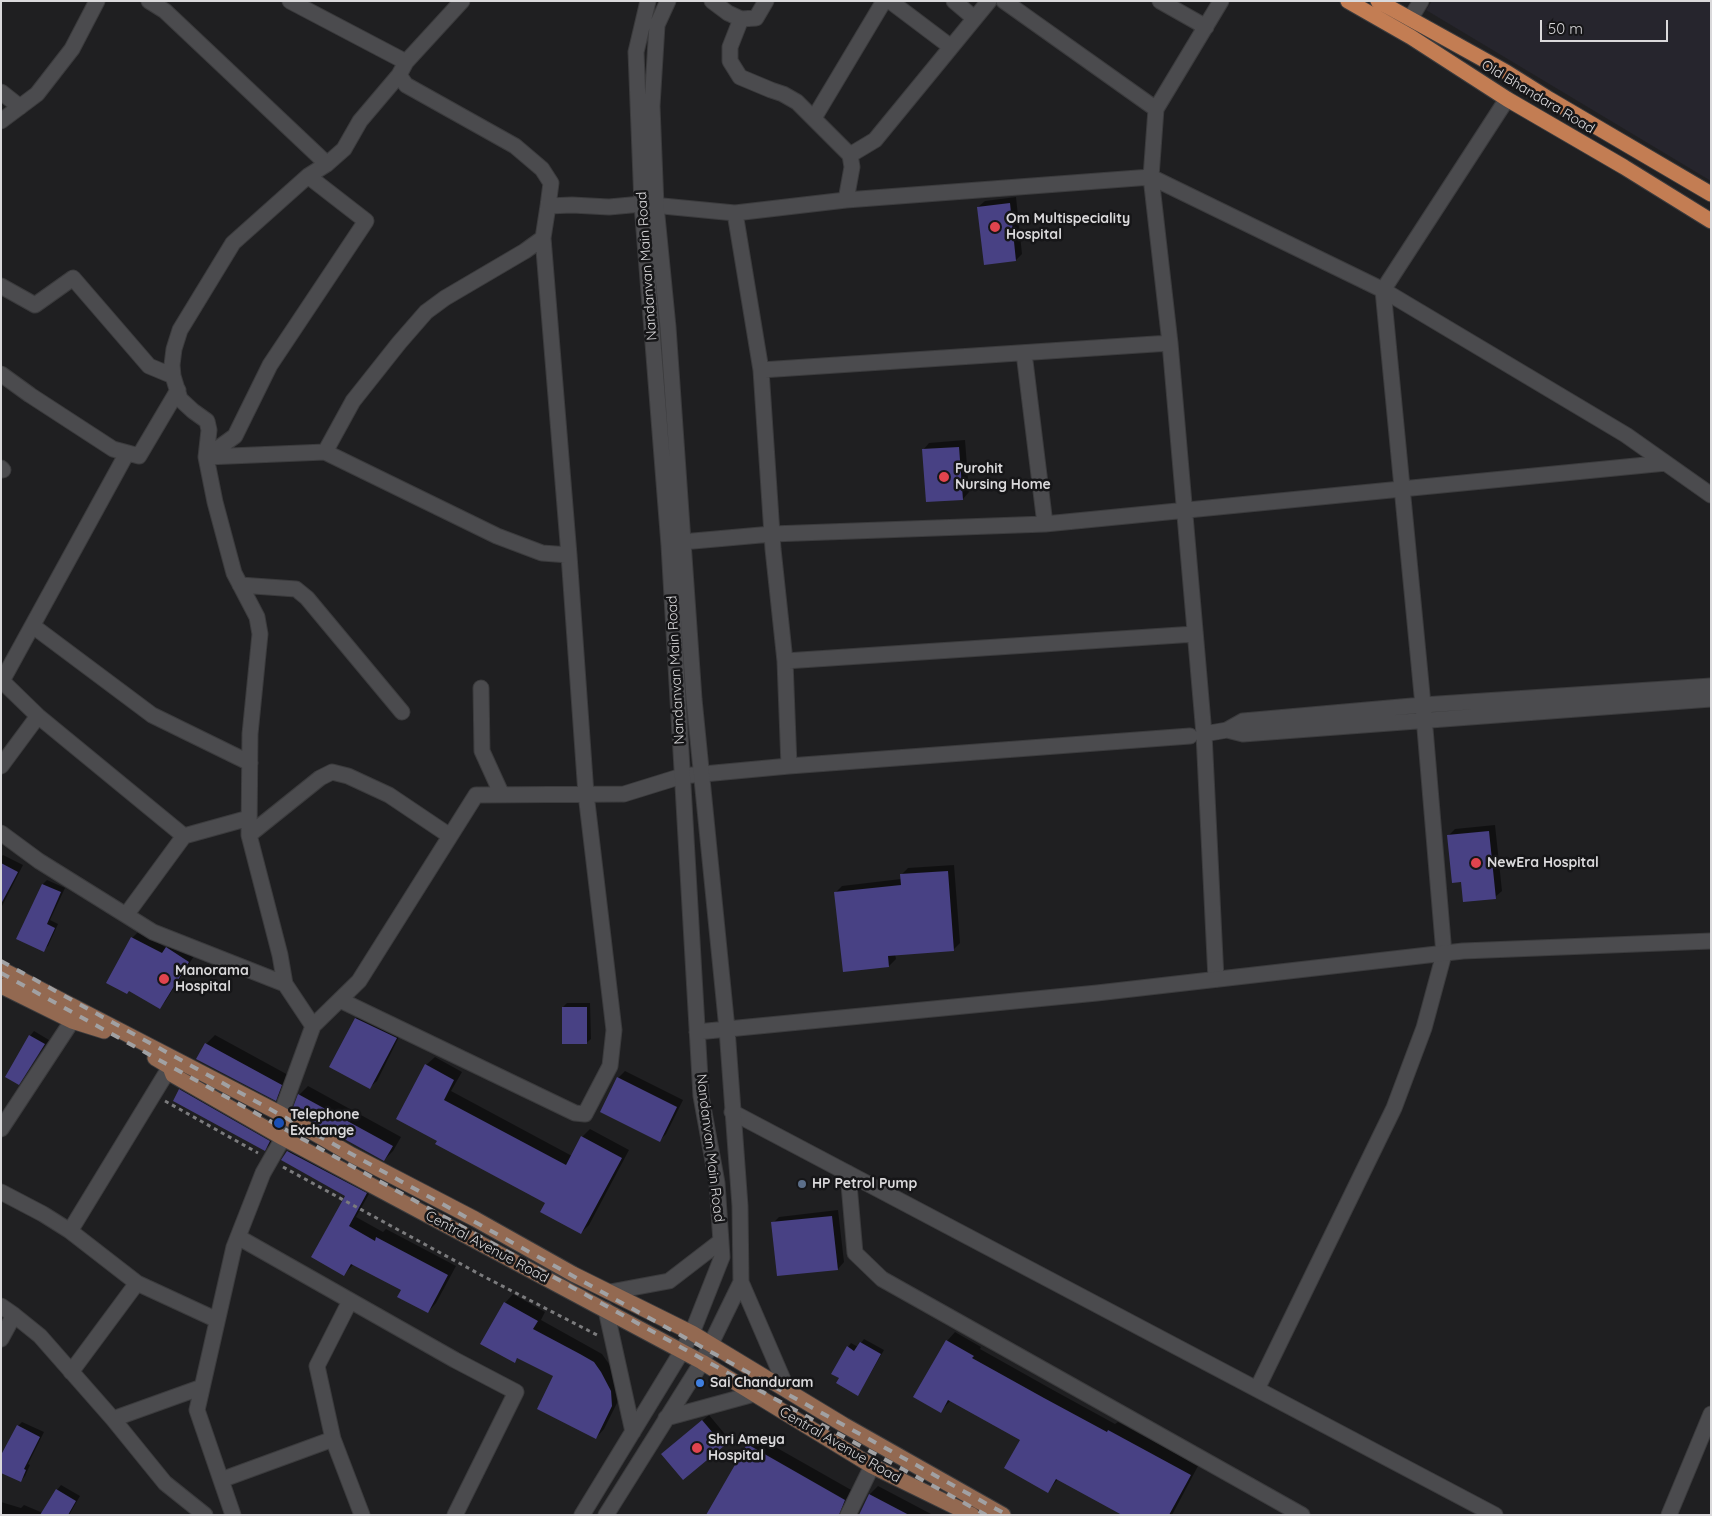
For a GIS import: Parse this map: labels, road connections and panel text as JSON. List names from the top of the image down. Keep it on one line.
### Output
{"streets":{"highway":["Old Bhandara Road"],"main road":["Central Avenue Road"],"street":["Nandanvan Main Road"]},"crossings":[["Nandanvan Main Road","Central Avenue Road"]],"places":["Om Multispeciality Hospital","Purohit Nursing Home","NewEra Hospital","Manorama Hospital","Telephone Exchange","HP Petrol Pump","Sai Chanduram","Shri Ameya Hospital"],"scale_bar":"50 m"}
